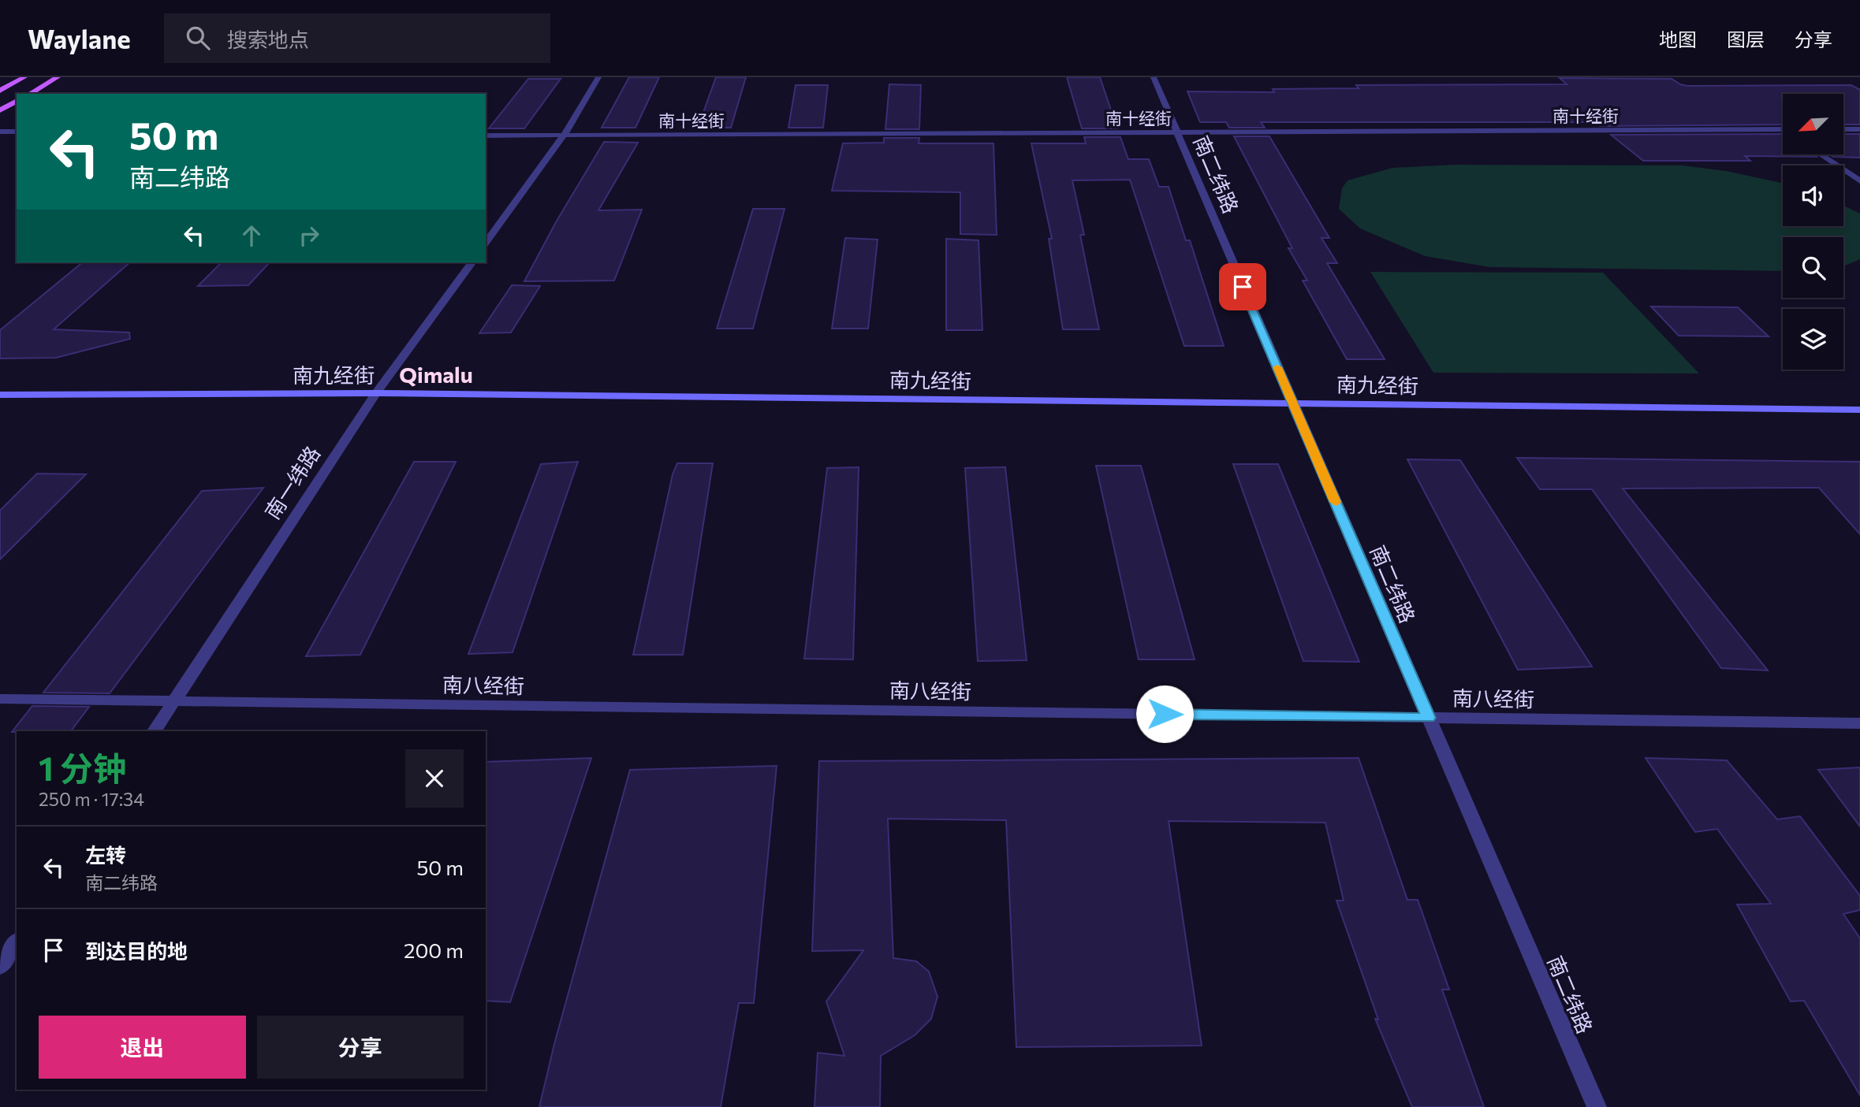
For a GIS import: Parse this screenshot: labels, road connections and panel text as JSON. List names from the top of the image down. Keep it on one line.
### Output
{"streets":{"main road":["南九经街"],"street":["南十经街","南二纬路","南一纬路","南八经街"]},"crossings":[["南十经街","南二纬路"],["南二纬路","南九经街"],["南二纬路","南八经街"],["南九经街","南一纬路"],["南一纬路","南八经街"]],"districts":["Qimalu"],"north":"bottom left","page":{"header":"Waylane","search":"搜索地点","nav":["地图","图层","分享"],"turn":["50 m","南二纬路"],"heading":["1 分钟","250 m · 17:34"],"list":[{"name":"左转","note":"南二纬路","value":"50 m"},{"name":"到达目的地","value":"200 m"}],"buttons":["退出","分享"]}}
